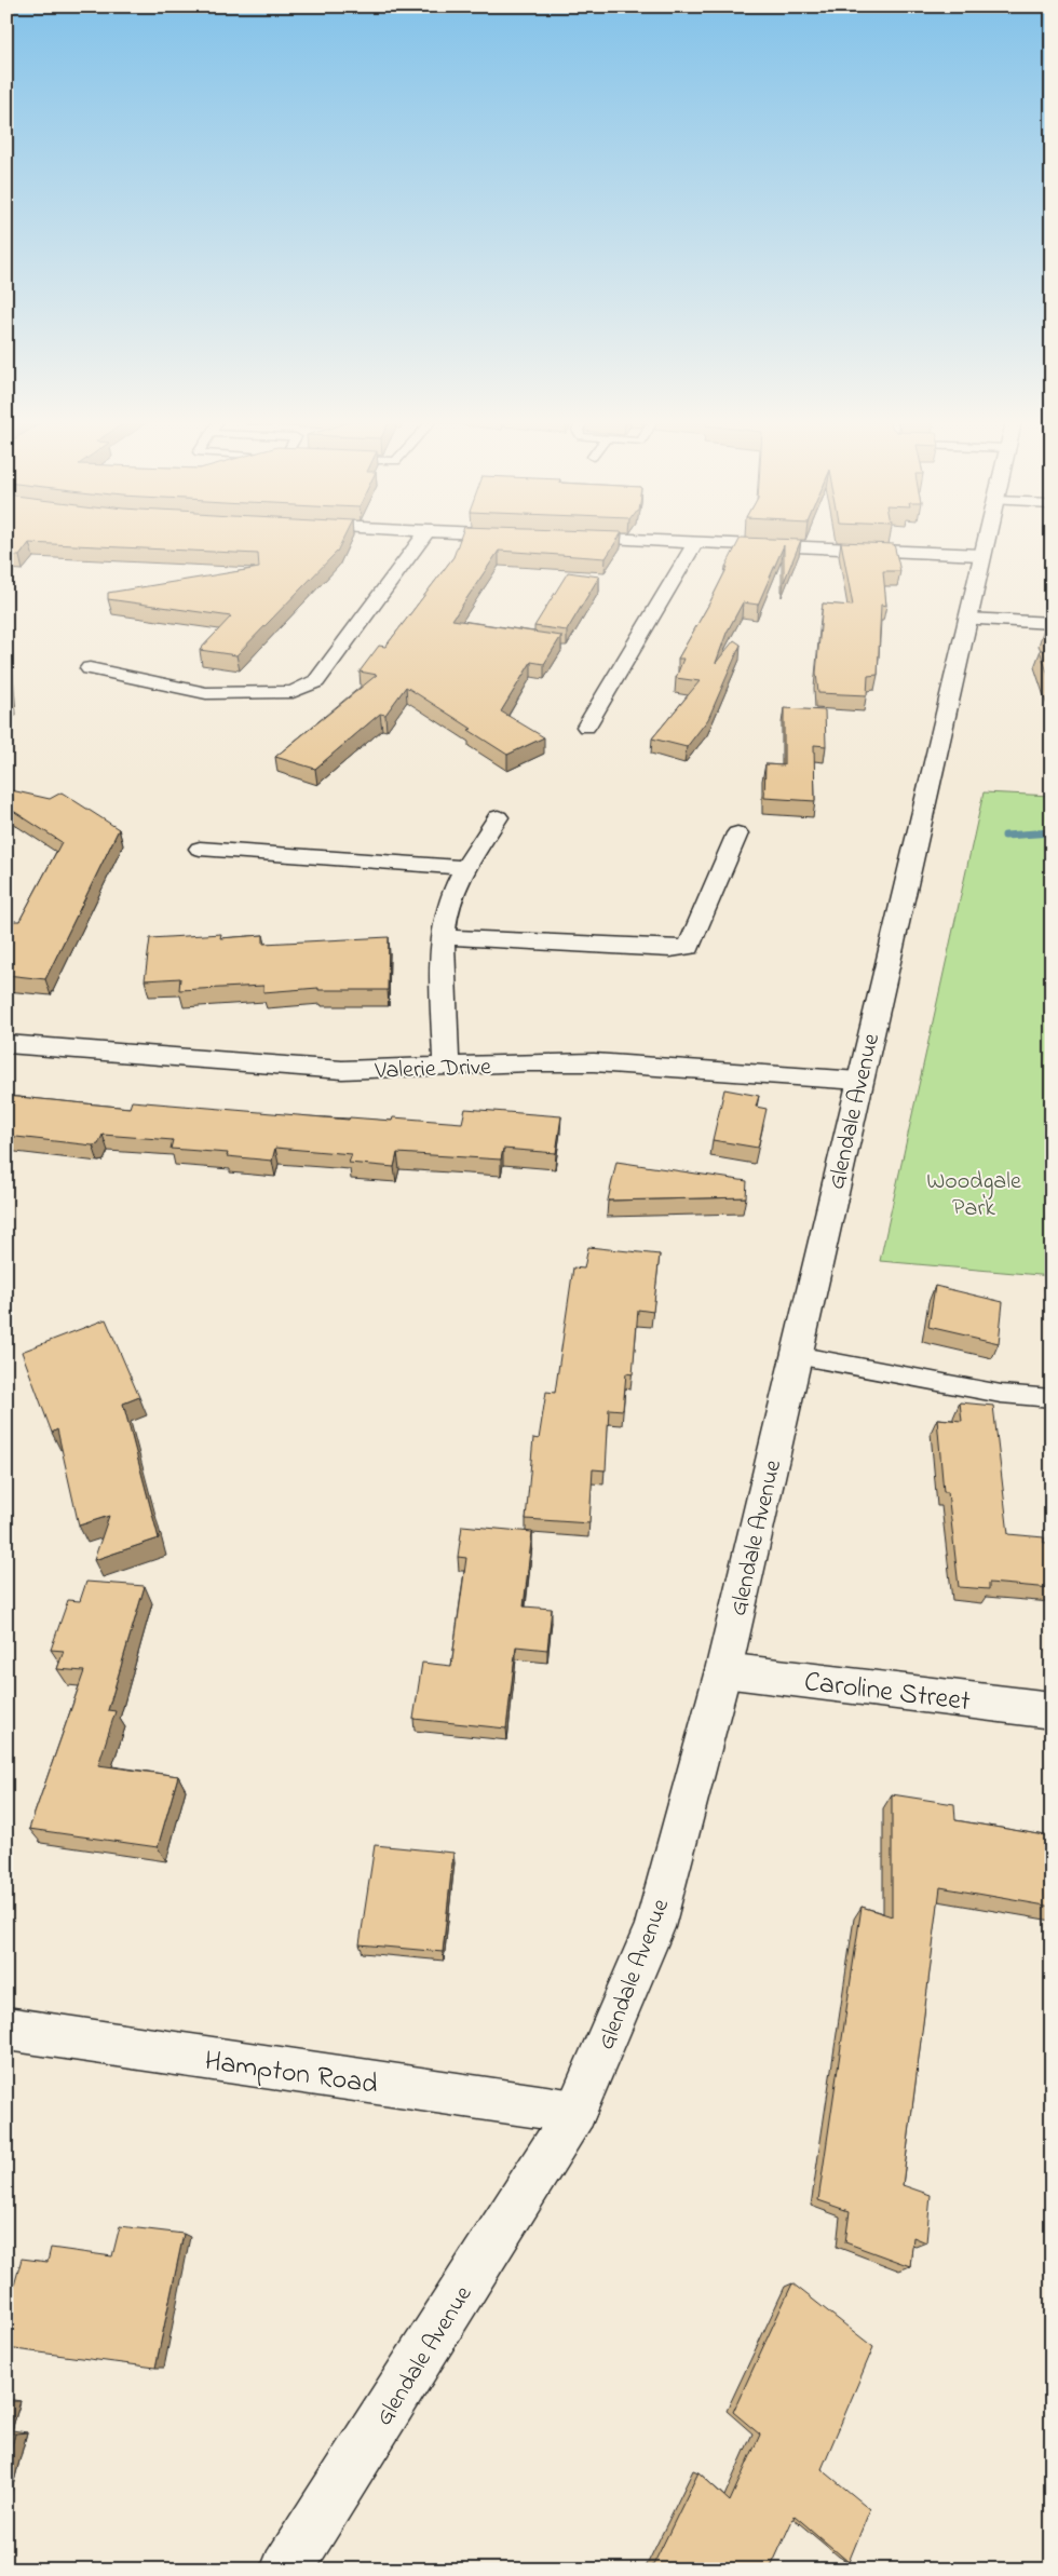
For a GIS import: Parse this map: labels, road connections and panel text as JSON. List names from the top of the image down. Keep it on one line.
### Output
{"streets":{"street":["Valerie Drive","Glendale Avenue","Caroline Street","Hampton Road"]},"crossings":[["Valerie Drive","Glendale Avenue"],["Glendale Avenue","Caroline Street"],["Glendale Avenue","Hampton Road"]],"parks":["Woodgale Park"]}
